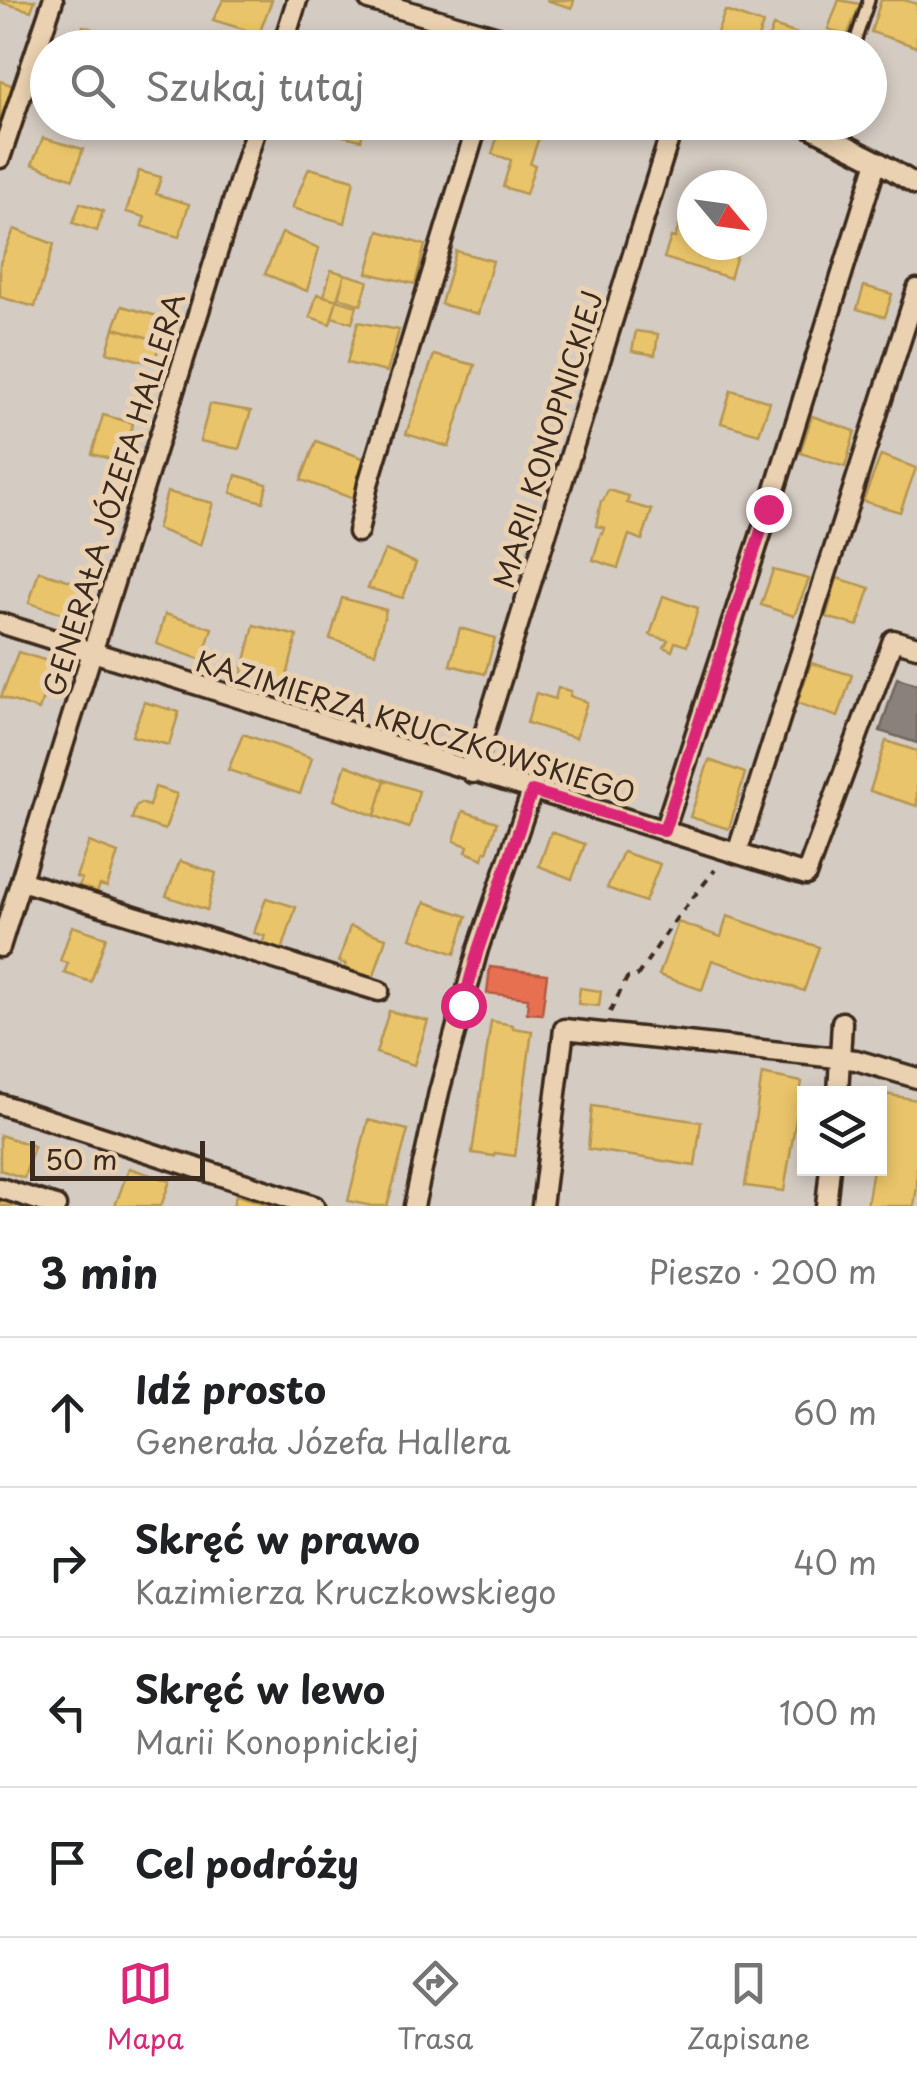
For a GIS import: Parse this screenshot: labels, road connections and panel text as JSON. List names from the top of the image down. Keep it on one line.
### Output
{"streets":{"street":["MARII KONOPNICKIEJ","GENERAŁA JÓZEFA HALLERA","KAZIMIERZA KRUCZKOWSKIEGO"]},"crossings":[["MARII KONOPNICKIEJ","KAZIMIERZA KRUCZKOWSKIEGO"],["GENERAŁA JÓZEFA HALLERA","KAZIMIERZA KRUCZKOWSKIEGO"]],"scale_bar":"50 m","north":"bottom right","page":{"search":"Szukaj tutaj","scale":"50 m","heading":["3 min","Pieszo · 200 m"],"list":[["Idź prosto","Generała Józefa Hallera","60 m"],["Skręć w prawo","Kazimierza Kruczkowskiego","40 m"],["Skręć w lewo","Marii Konopnickiej","100 m"],"Cel podróży"],"nav":["Mapa","Trasa","Zapisane"]}}
